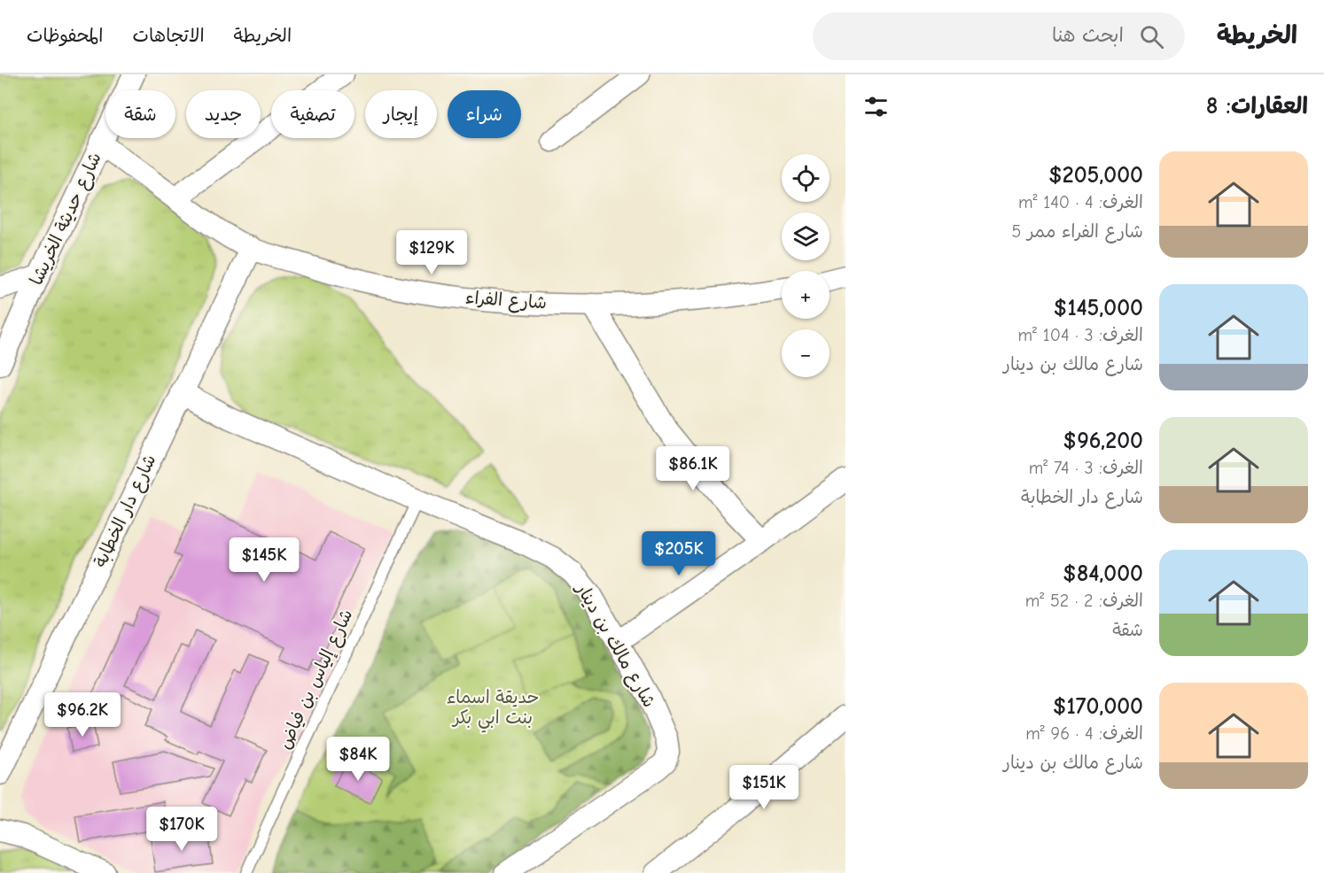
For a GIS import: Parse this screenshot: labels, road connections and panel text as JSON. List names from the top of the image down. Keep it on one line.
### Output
{"streets":{"street":["شارع حديثة الخريشا","شارع الفراء","شارع دار الخطابة","شارع مالك بن دينار"],"lane":["شارع إلياس بن فياض"]},"crossings":[["شارع حديثة الخريشا","شارع الفراء"],["شارع الفراء","شارع دار الخطابة"],["شارع دار الخطابة","شارع مالك بن دينار"],["شارع مالك بن دينار","شارع إلياس بن فياض"]],"parks":["حديقة اسماء بنت ابي بكر"],"page":{"header":"الخريطة","search":"ابحث هنا","nav":["الخريطة","الاتجاهات","المحفوظات"],"heading":"العقارات: 8","chip":["شراء","إيجار","تصفية","جديد","شقة"],"list":[{"name":"$205,000","note":"الغرف: 4 · 140 m² · شارع الفراء ممر 5"},{"name":"$145,000","note":"الغرف: 3 · 104 m² · شارع مالك بن دينار"},{"name":"$96,200","note":"الغرف: 3 · 74 m² · شارع دار الخطابة"},{"name":"$84,000","note":"الغرف: 2 · 52 m² · شقة"},{"name":"$170,000","note":"الغرف: 4 · 96 m² · شارع مالك بن دينار"}],"map_buttons":["+","−"],"price":["$129K","$86.1K","$205K","$145K","$96.2K","$84K","$151K","$170K"]}}
